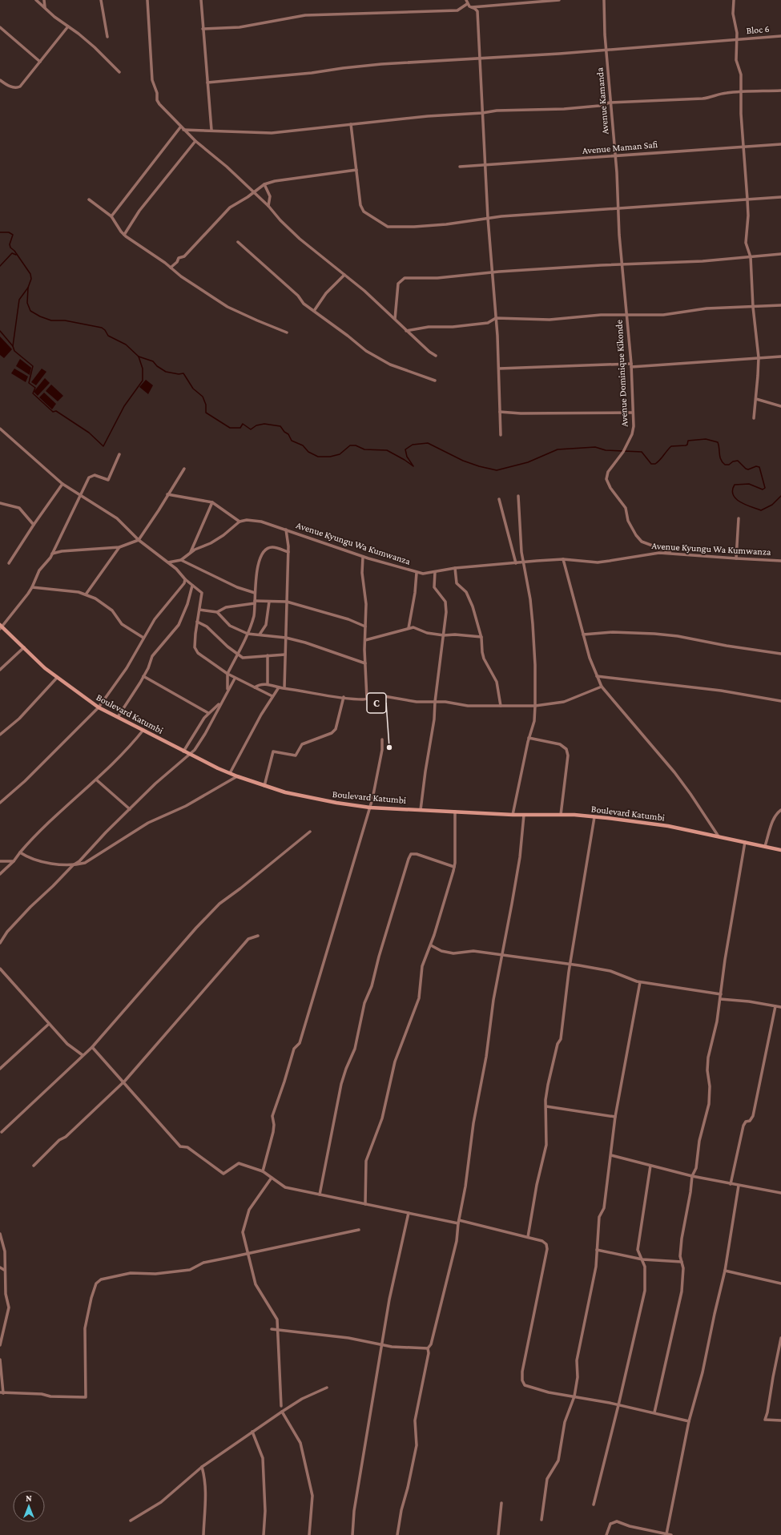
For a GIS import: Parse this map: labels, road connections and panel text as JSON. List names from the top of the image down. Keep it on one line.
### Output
{"streets":{"street":["Bloc 6","Avenue Kamanda","Avenue Maman Safi","Avenue Dominique Kikonde","Avenue Kyungu Wa Kumwanza","Boulevard Katumbi"]},"crossings":[["Bloc 6","Avenue Kamanda"],["Avenue Kamanda","Avenue Maman Safi"],["Avenue Kamanda","Avenue Dominique Kikonde"],["Avenue Dominique Kikonde","Avenue Kyungu Wa Kumwanza"]],"places":["C"],"north":"top"}
